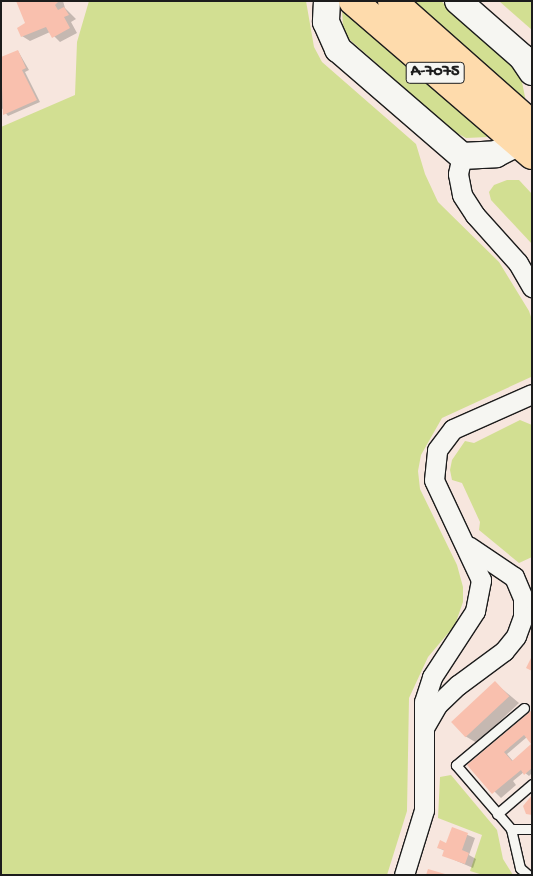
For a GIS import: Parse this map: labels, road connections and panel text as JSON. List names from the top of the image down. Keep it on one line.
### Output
{"streets":{"main road":["A-7075"]}}
